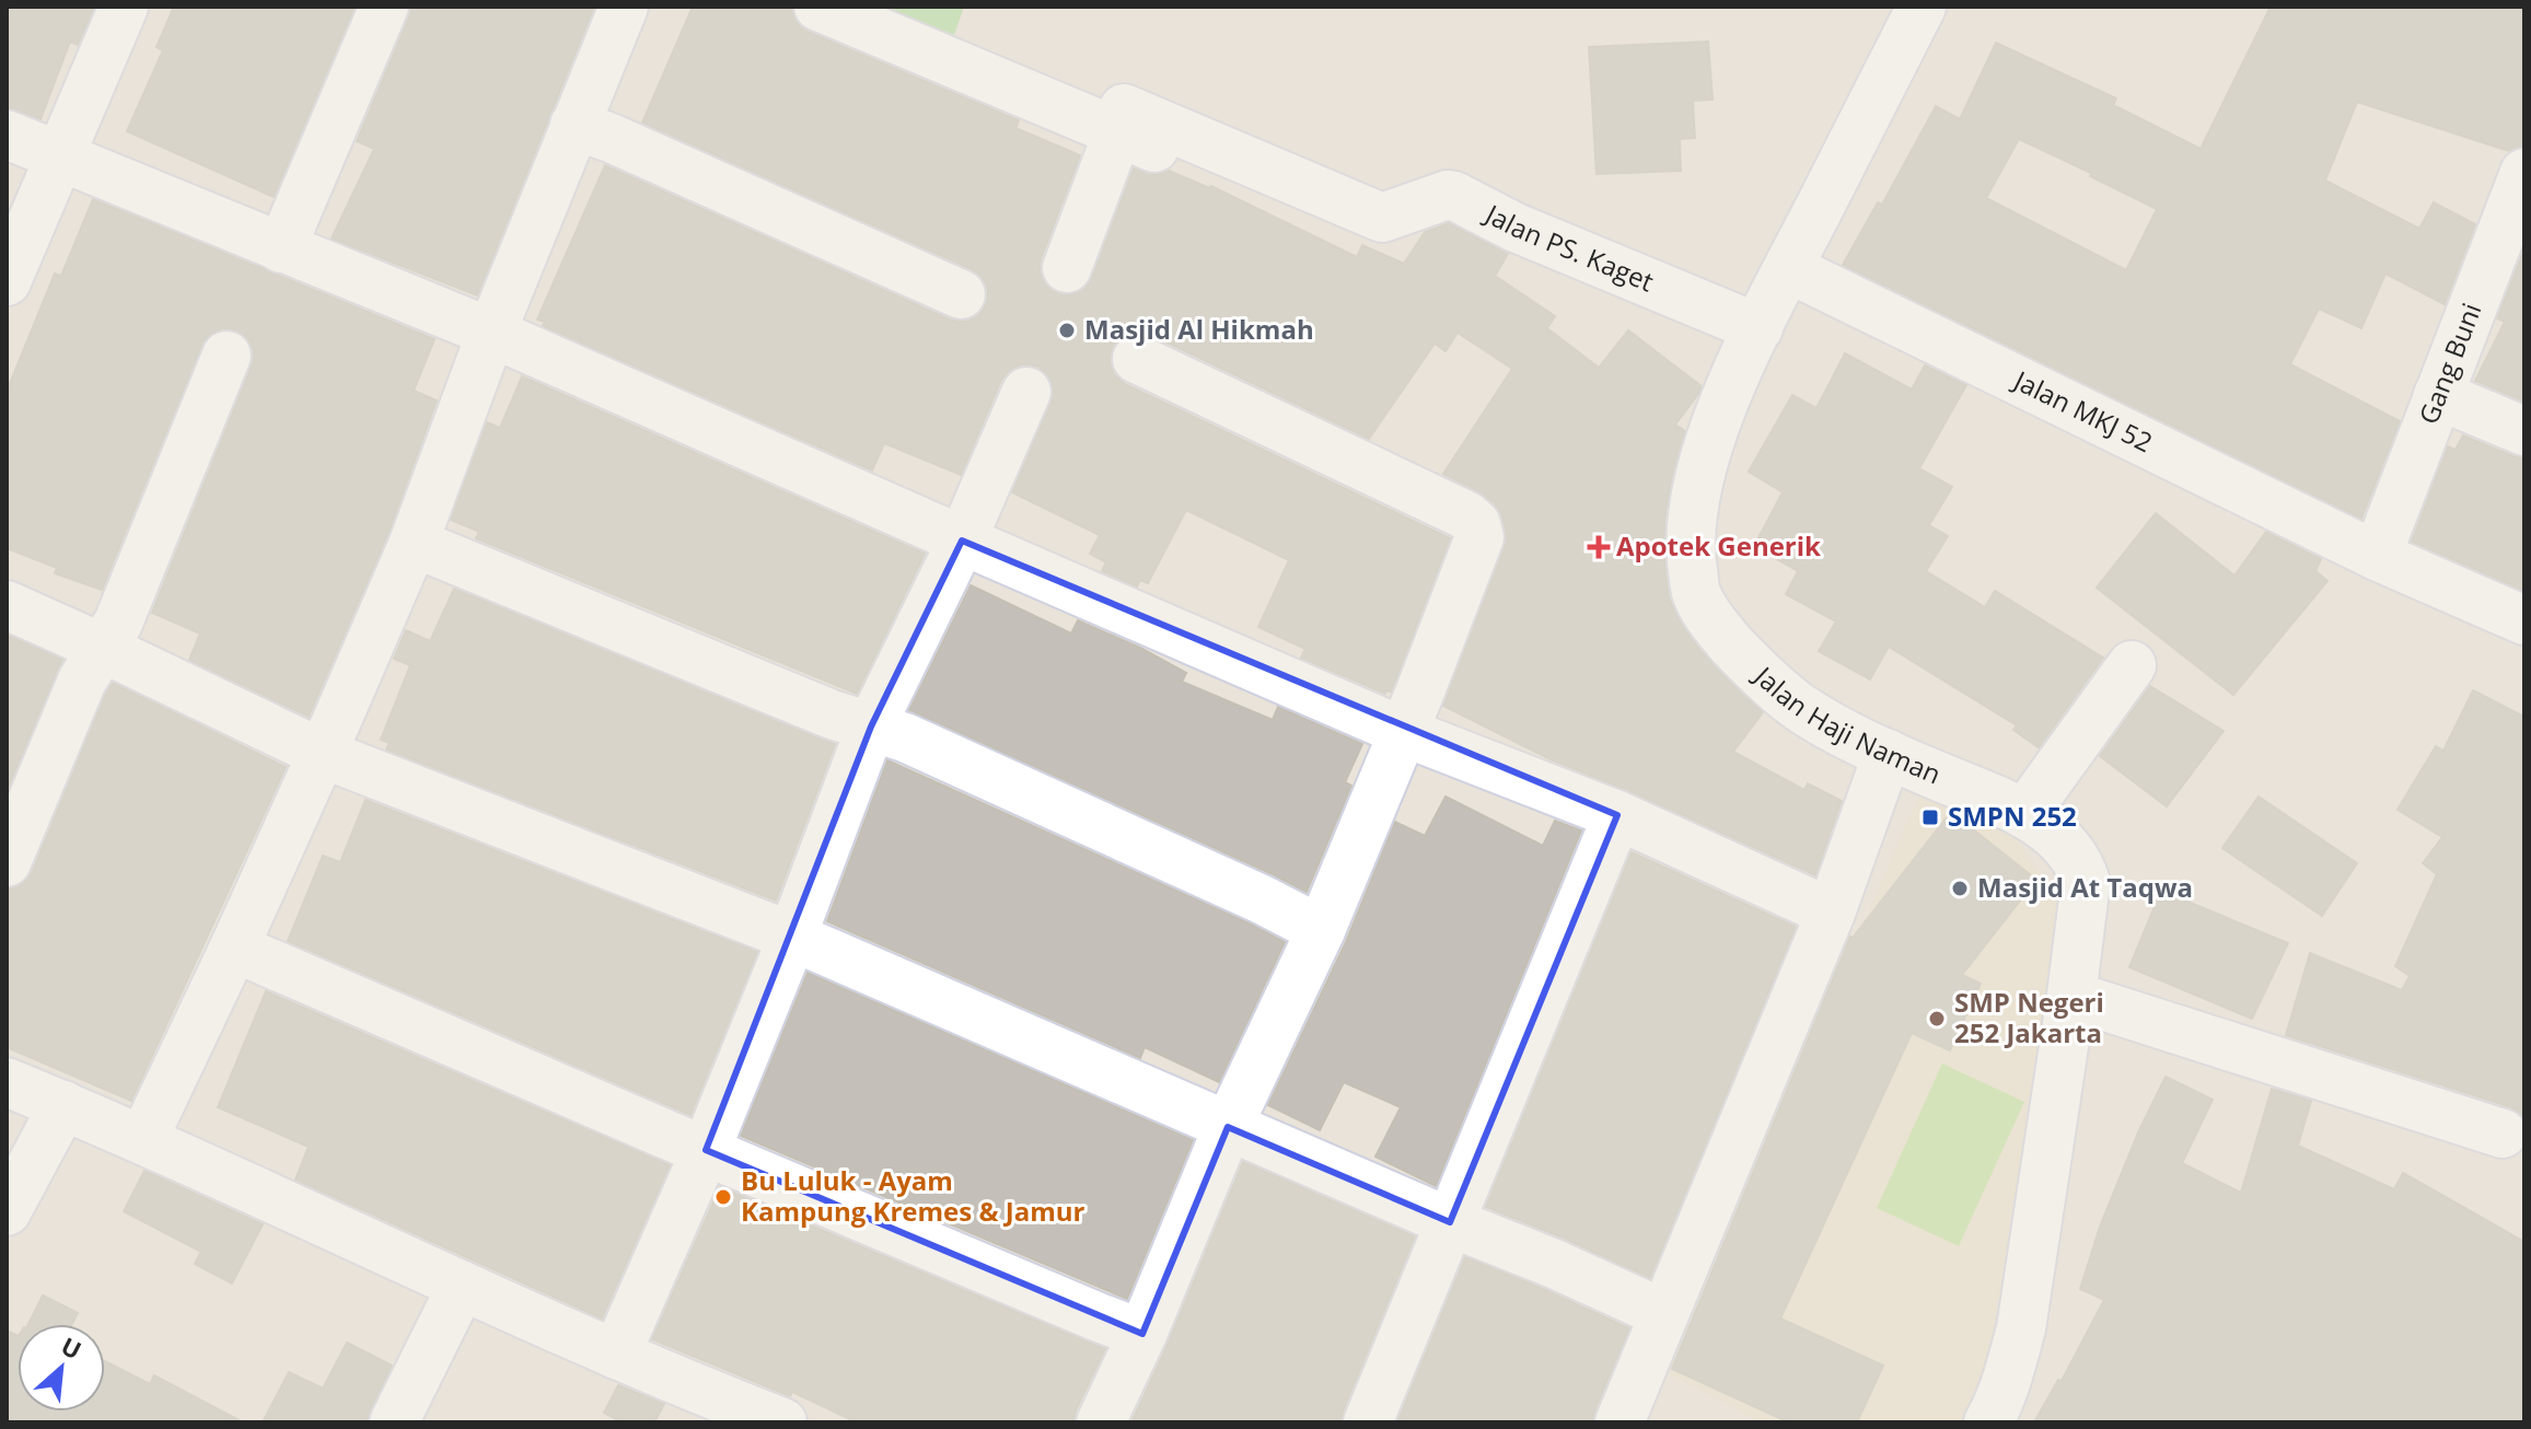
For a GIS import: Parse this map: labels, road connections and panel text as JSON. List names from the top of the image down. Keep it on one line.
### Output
{"streets":{"street":["Jalan PS. Kaget","Gang Buni","Jalan MKJ 52","Jalan Haji Naman"]},"crossings":[["Jalan PS. Kaget","Jalan Haji Naman"],["Gang Buni","Jalan MKJ 52"],["Jalan MKJ 52","Jalan Haji Naman"]],"places":{"other":["Masjid Al Hikmah","Masjid At Taqwa","SMP Negeri 252 Jakarta","Bu Luluk - Ayam Kampung Kremes & Jamur"],"health":["Apotek Generik"],"transit":["SMPN 252"]},"north":"top right"}
